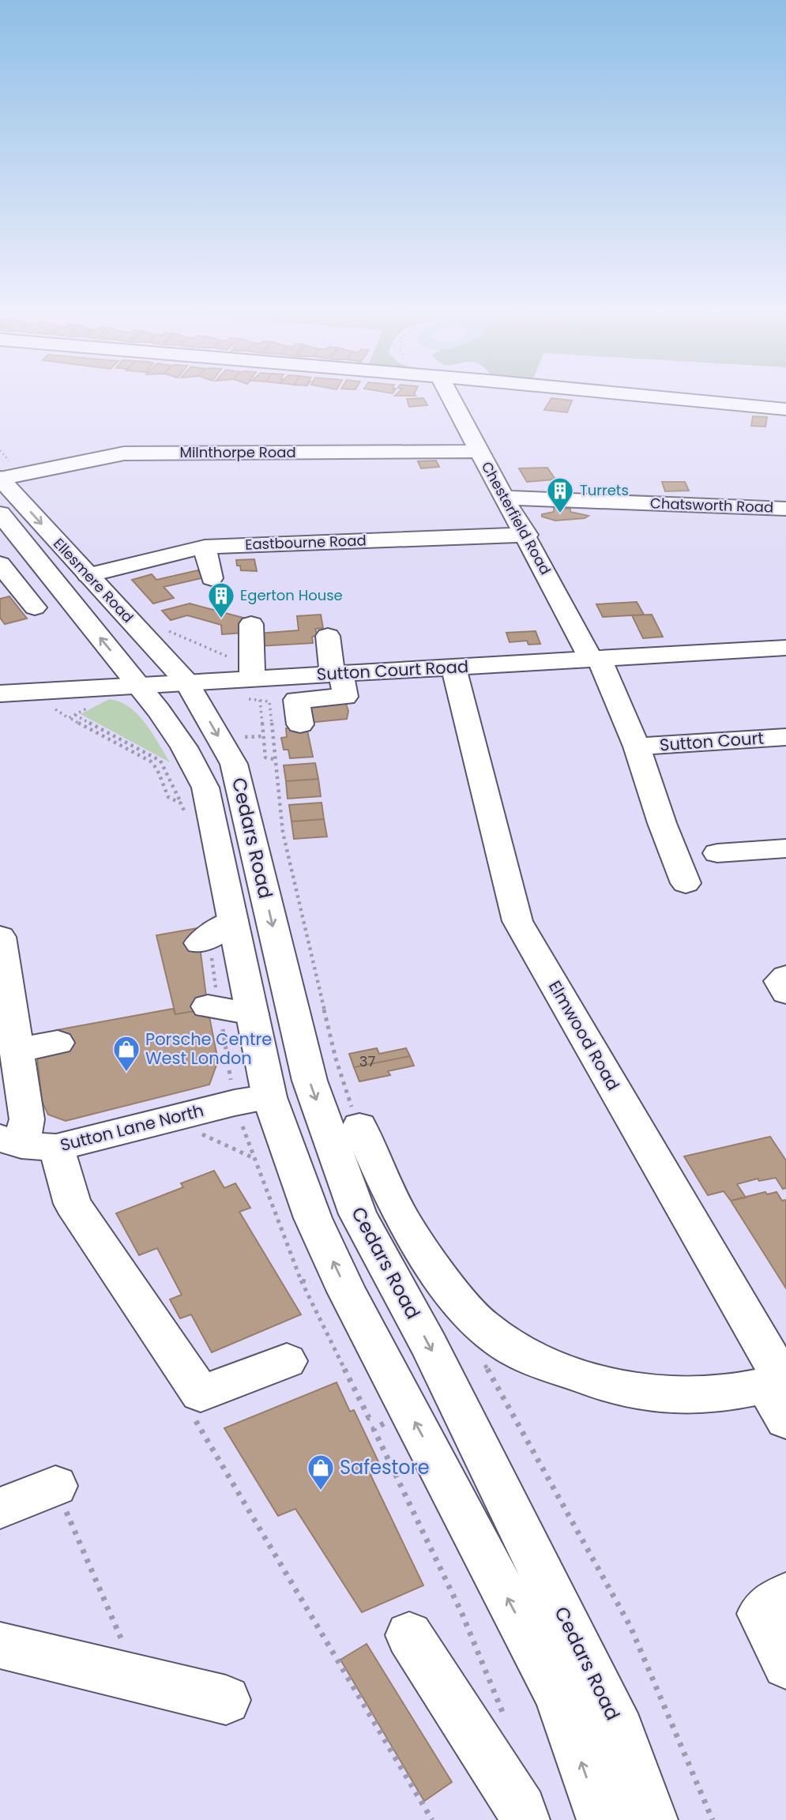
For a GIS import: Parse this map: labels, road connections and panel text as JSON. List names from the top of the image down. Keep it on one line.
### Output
{"streets":{"main road":["Milnthorpe Road","Chatsworth Road","Chesterfield Road","Eastbourne Road","Ellesmere Road","Sutton Court Road","Sutton Court","Cedars Road","Elmwood Road","Sutton Lane North"]},"crossings":[["Milnthorpe Road","Chesterfield Road"],["Milnthorpe Road","Ellesmere Road"],["Chatsworth Road","Chesterfield Road"],["Chesterfield Road","Eastbourne Road"],["Chesterfield Road","Sutton Court Road"],["Chesterfield Road","Sutton Court"],["Eastbourne Road","Ellesmere Road"],["Ellesmere Road","Sutton Court Road"],["Ellesmere Road","Cedars Road"],["Sutton Court Road","Cedars Road"],["Sutton Court Road","Elmwood Road"],["Cedars Road","Sutton Lane North"]],"places":{"building":["Turrets","Egerton House"],"shop":["Porsche Centre West London","Safestore"]},"house_numbers":["37"]}
